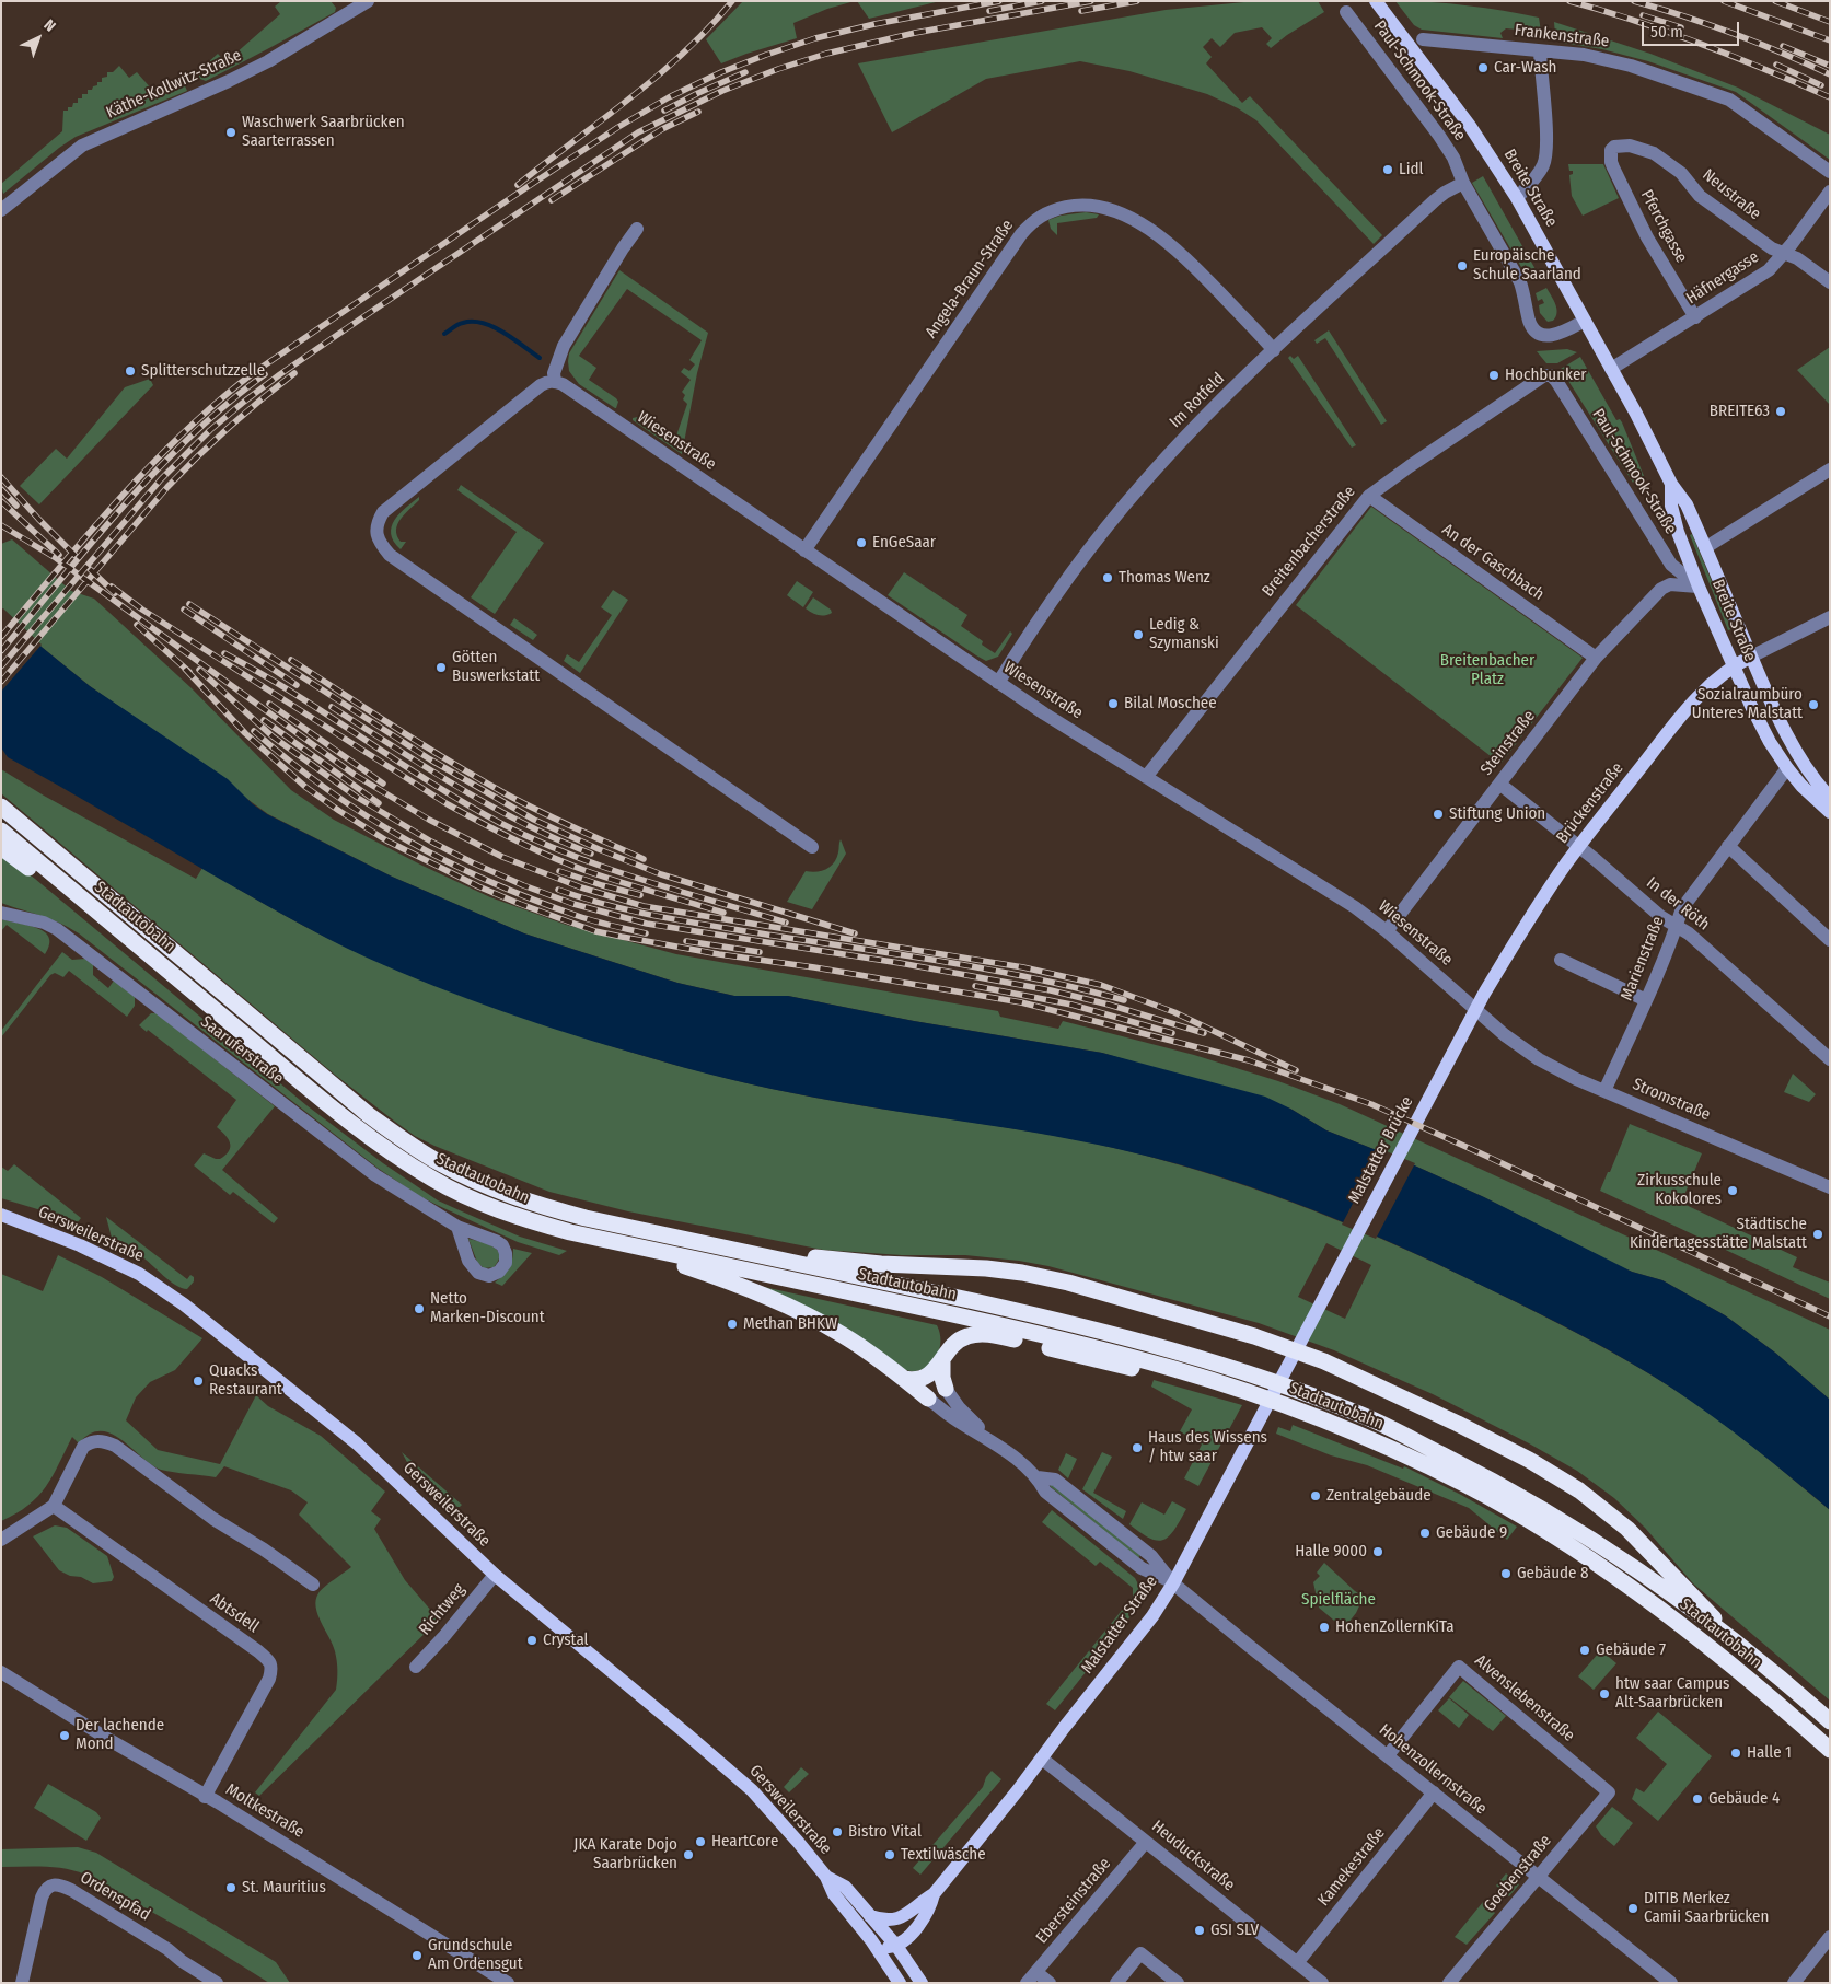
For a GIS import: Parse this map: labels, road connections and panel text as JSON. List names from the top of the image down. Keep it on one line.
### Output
{"streets":{"highway":["Stadtautobahn"],"main road":["Breite Straße","Brückenstraße","Malstatter Brücke","Gersweilerstraße","Malstatter Straße"],"street":["Frankenstraße","Paul-Schmook-Straße","Käthe-Kollwitz-Straße","Neustraße","Pferchgasse","Häfnergasse","Angela-Braun-Straße","Im Rotfeld","Wiesenstraße","Breitenbacherstraße","An der Gaschbach","Steinstraße","In der Röth","Marienstraße","Saaruferstraße","Stromstraße","Richtweg","Abtsdell","Alvenslebenstraße","Hohenzollernstraße","Moltkestraße","Heuduckstraße","Kamekestraße","Goebenstraße","Ordenspfad","Ebersteinstraße"]},"crossings":[["Paul-Schmook-Straße","Breite Straße"],["Paul-Schmook-Straße","Im Rotfeld"],["Paul-Schmook-Straße","Breitenbacherstraße"],["Paul-Schmook-Straße","Steinstraße"],["Breite Straße","Häfnergasse"],["Breite Straße","Steinstraße"],["Breite Straße","Brückenstraße"],["Breite Straße","Marienstraße"],["Neustraße","Pferchgasse"],["Neustraße","Häfnergasse"],["Pferchgasse","Häfnergasse"],["Angela-Braun-Straße","Im Rotfeld"],["Angela-Braun-Straße","Wiesenstraße"],["Im Rotfeld","Wiesenstraße"],["Wiesenstraße","Breitenbacherstraße"],["Wiesenstraße","Steinstraße"],["Wiesenstraße","Stromstraße"],["Breitenbacherstraße","An der Gaschbach"],["An der Gaschbach","Steinstraße"],["Steinstraße","In der Röth"],["Brückenstraße","Malstatter Brücke"],["In der Röth","Marienstraße"],["Marienstraße","Stromstraße"],["Malstatter Brücke","Malstatter Straße"],["Gersweilerstraße","Richtweg"],["Gersweilerstraße","Malstatter Straße"],["Abtsdell","Moltkestraße"],["Malstatter Straße","Hohenzollernstraße"],["Malstatter Straße","Heuduckstraße"],["Alvenslebenstraße","Hohenzollernstraße"],["Alvenslebenstraße","Goebenstraße"],["Hohenzollernstraße","Kamekestraße"],["Hohenzollernstraße","Goebenstraße"],["Heuduckstraße","Kamekestraße"],["Heuduckstraße","Ebersteinstraße"]],"parks":["Breitenbacher Platz","Spielfläche"],"places":["Car-Wash","Waschwerk Saarbrücken Saarterrassen","Lidl","Europäische Schule Saarland","Splitterschutzzelle","Hochbunker","BREITE63","EnGeSaar","Thomas Wenz","Ledig & Szymanski","Götten Buswerkstatt","Bilal Moschee","Sozialraumbüro Unteres Malstatt","Stiftung Union","Zirkusschule Kokolores","Städtische Kindertagesstätte Malstatt","Netto Marken-Discount","Methan BHKW","Quacks Restaurant","Haus des Wissens / htw saar","Zentralgebäude","Gebäude 9","Halle 9000","Gebäude 8","HohenZollernKiTa","Crystal","Gebäude 7","htw saar Campus Alt-Saarbrücken","Der lachende Mond","Halle 1","Gebäude 4","Bistro Vital","HeartCore","JKA Karate Dojo Saarbrücken","Textilwäsche","St. Mauritius","DITIB Merkez Camii Saarbrücken","GSI SLV","Grundschule Am Ordensgut"],"scale_bar":"50 m","north":"top right"}
